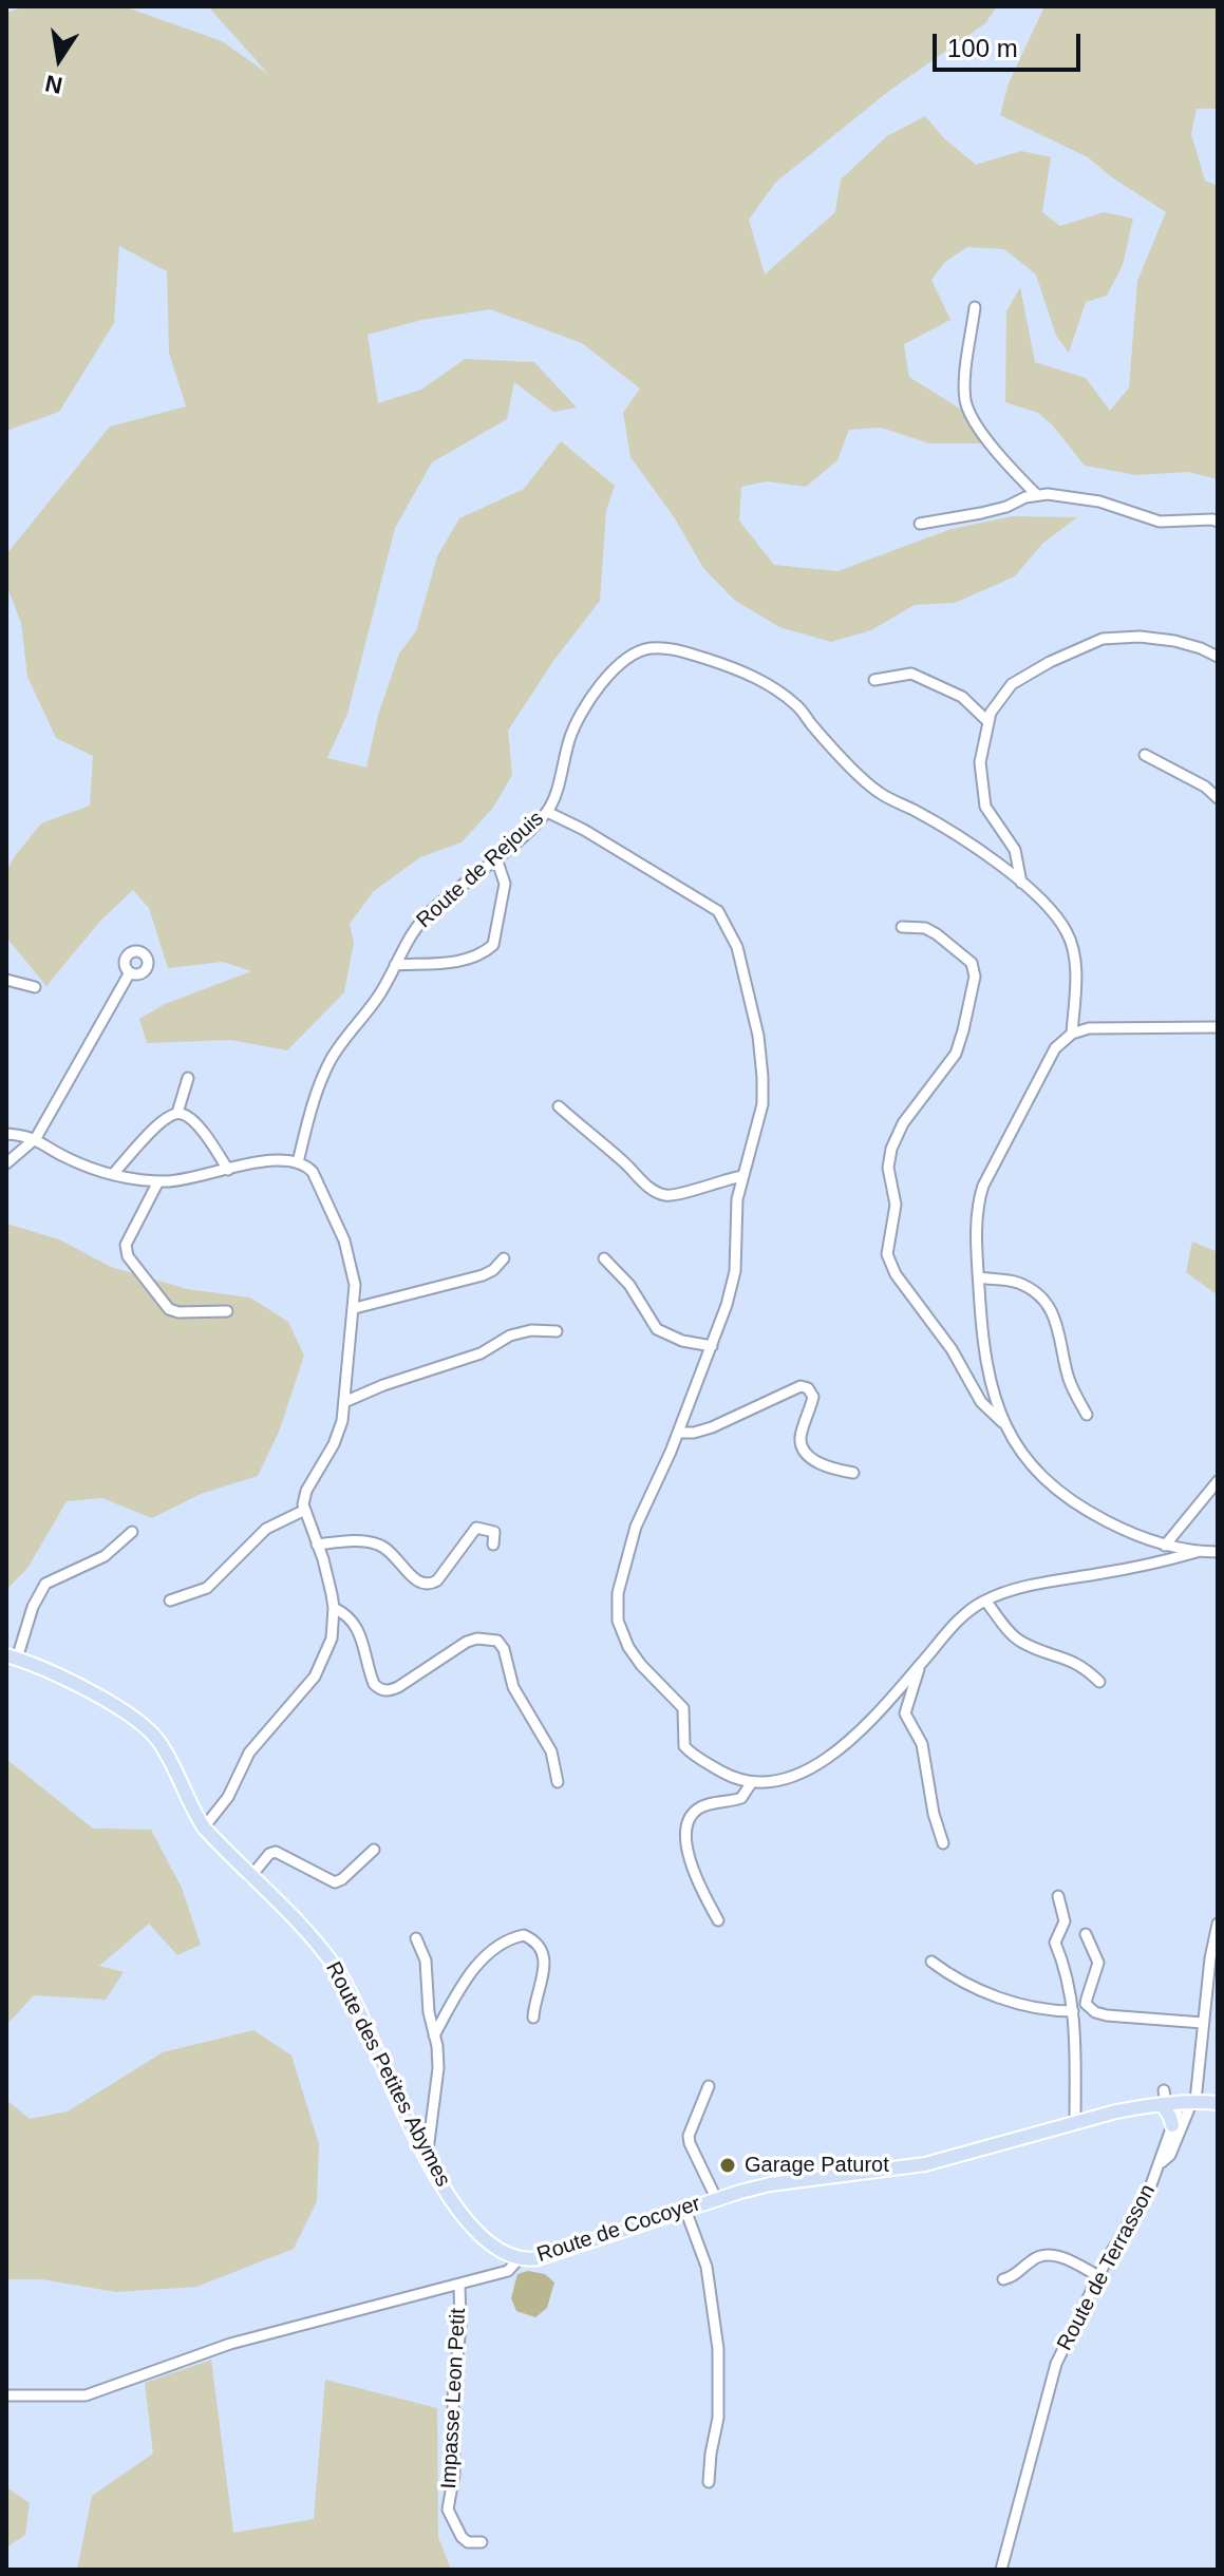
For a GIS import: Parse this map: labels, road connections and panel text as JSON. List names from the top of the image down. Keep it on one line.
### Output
{"streets":{"main road":["Route des Petites Abymes","Route de Cocoyer"],"street":["Route de Rejouis","Route de Terrasson","Impasse Leon Petit"]},"crossings":[["Route des Petites Abymes","Route de Cocoyer"],["Route de Cocoyer","Route de Terrasson"],["Route de Cocoyer","Impasse Leon Petit"]],"places":["Garage Paturot"],"scale_bar":"100 m","north":"bottom"}
